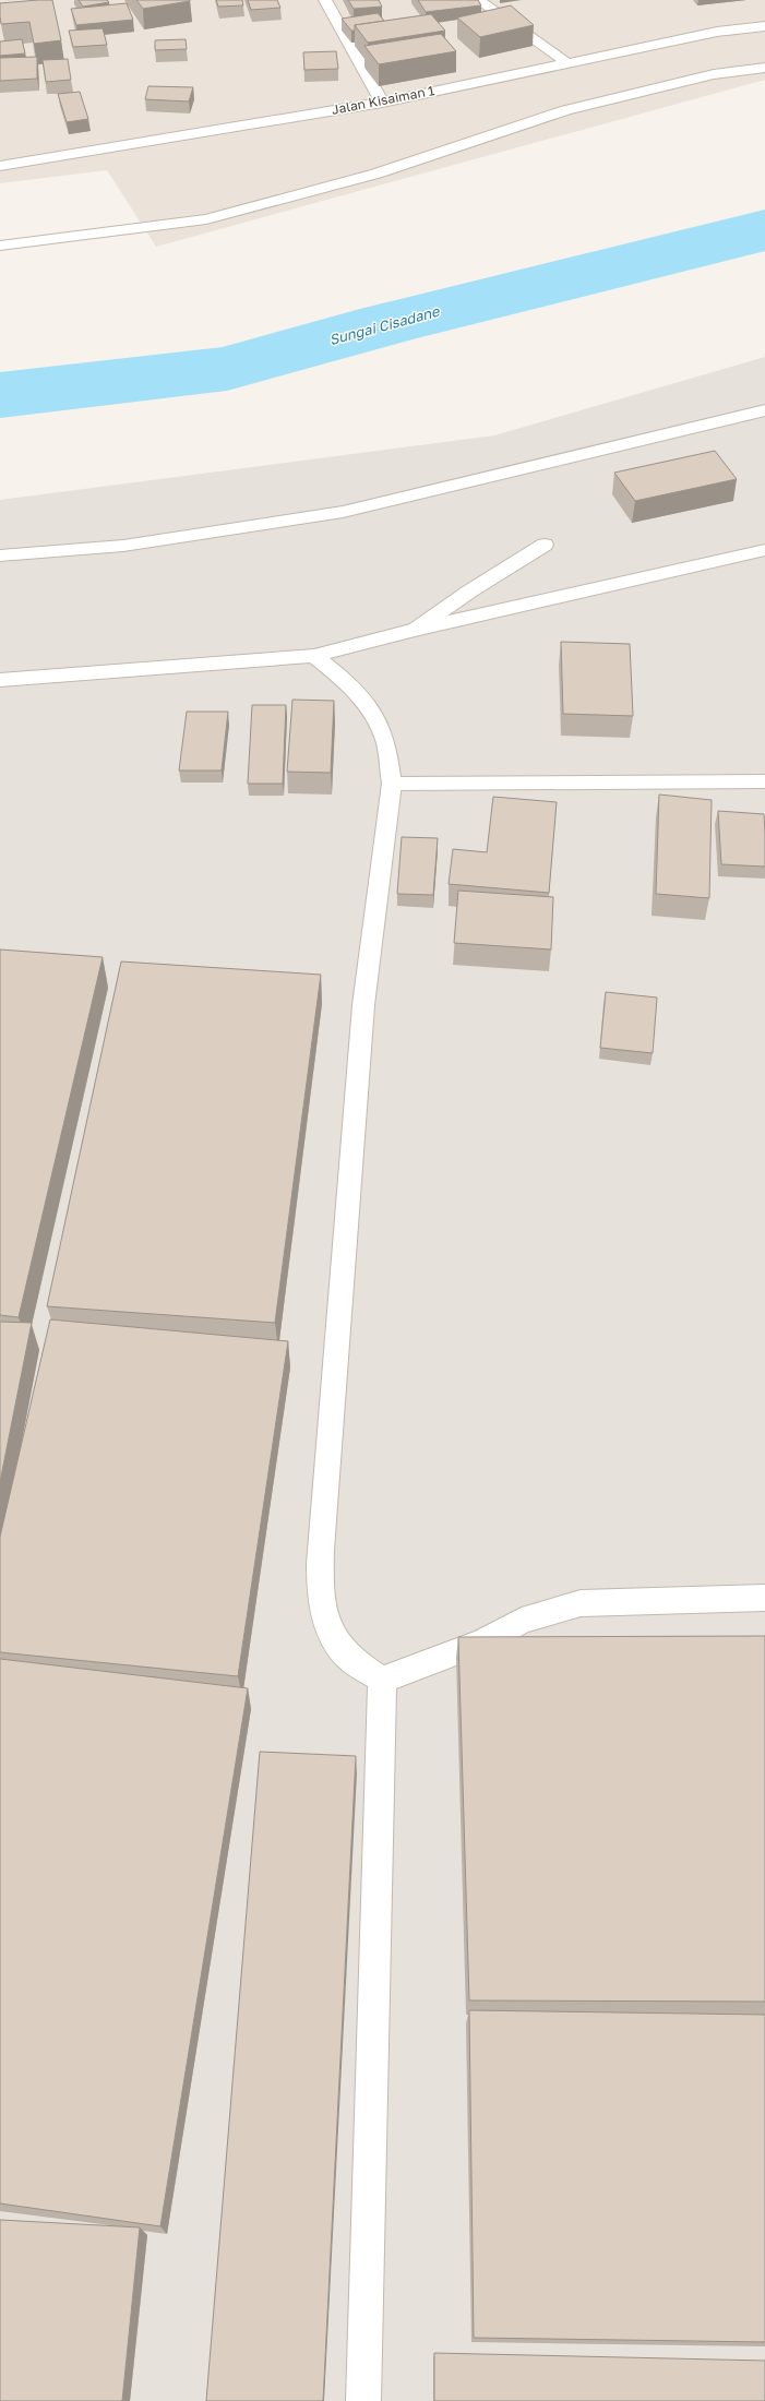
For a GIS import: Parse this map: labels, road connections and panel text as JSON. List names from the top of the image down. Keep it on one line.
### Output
{"streets":{"street":["Jalan Kisaiman 1"]},"water":["Sungai Cisadane"]}
